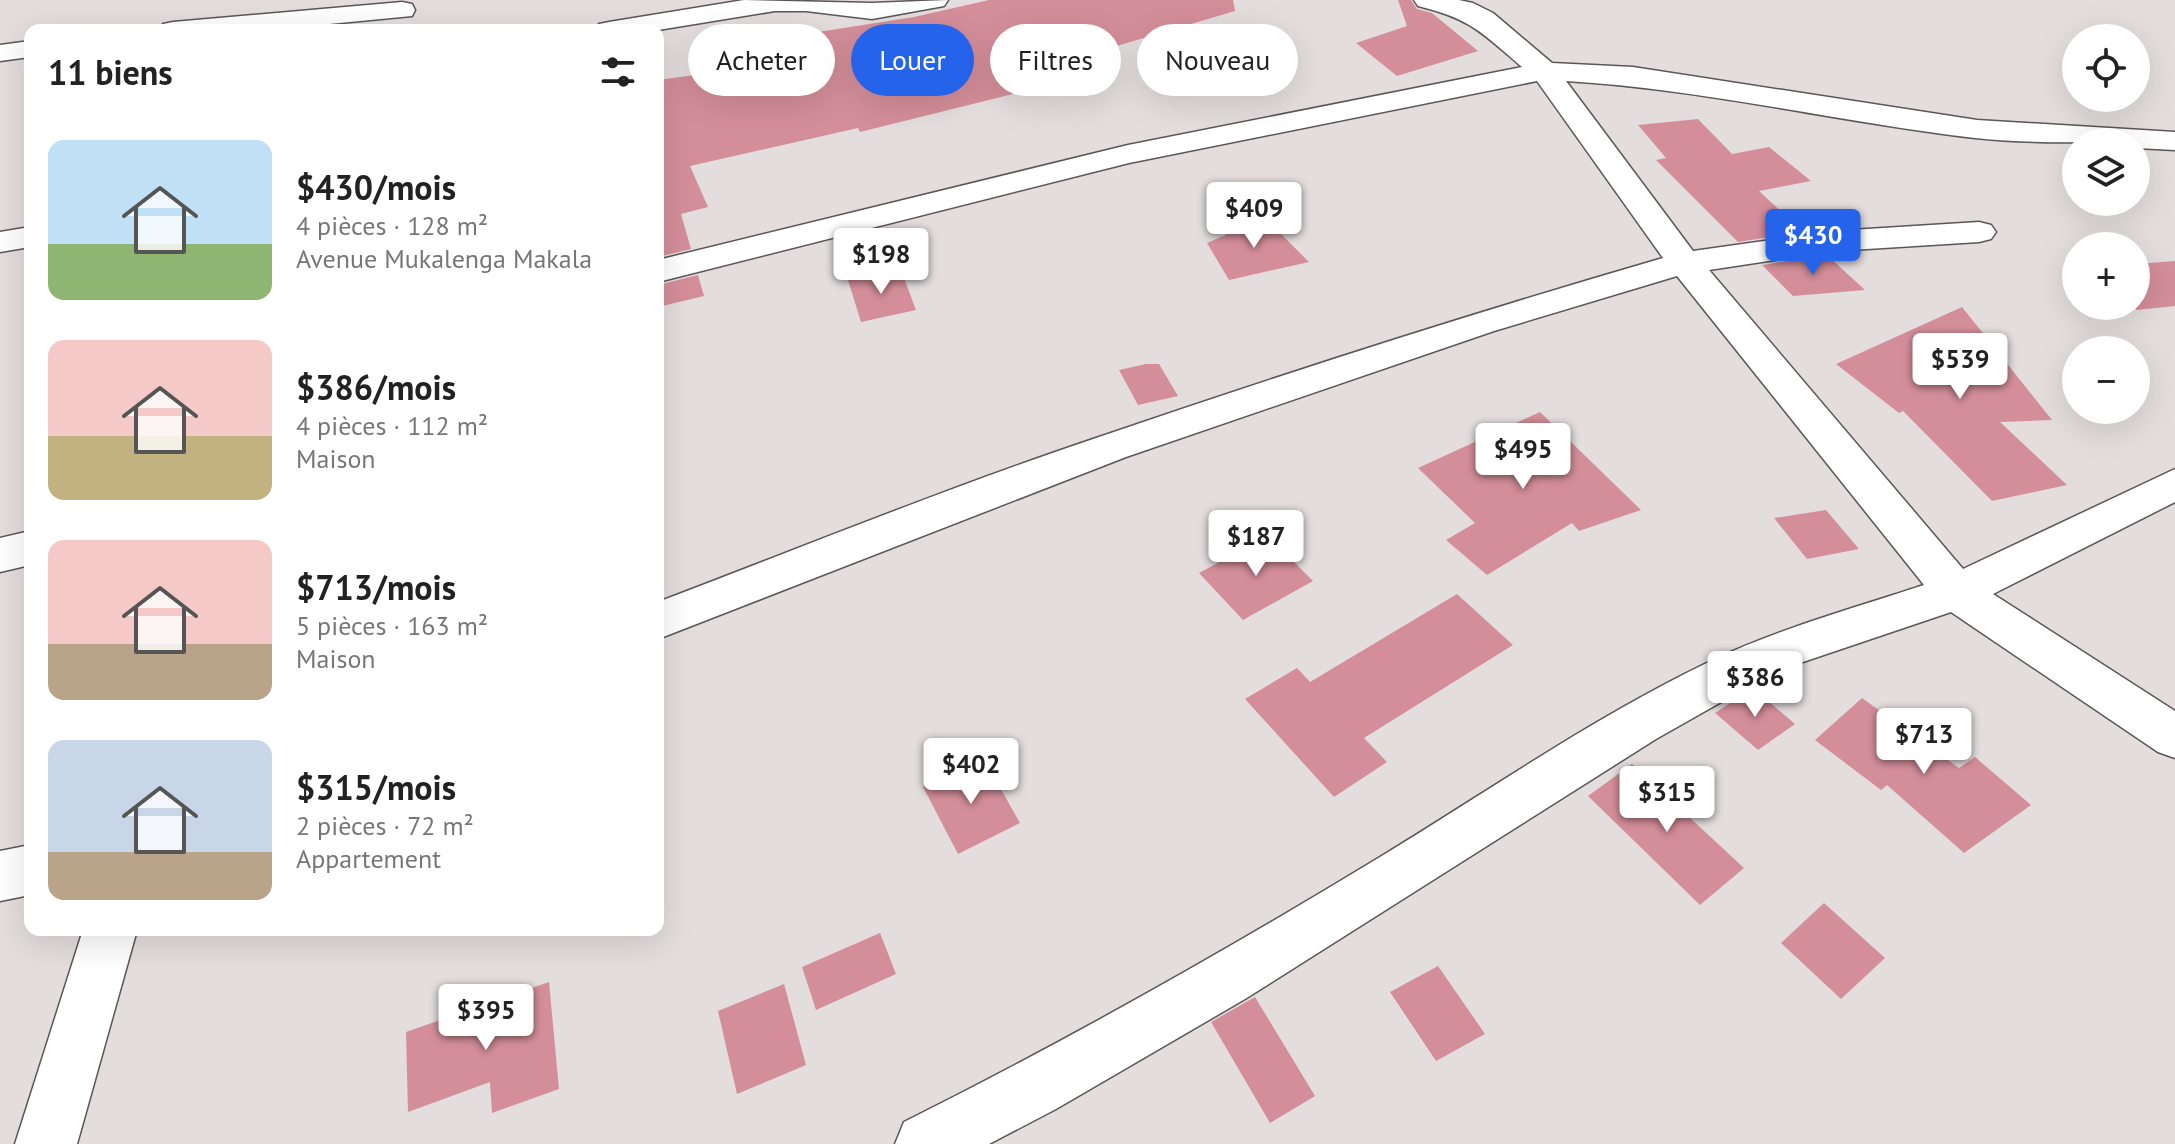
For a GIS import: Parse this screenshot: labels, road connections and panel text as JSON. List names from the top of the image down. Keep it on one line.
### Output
{"page":{"map_buttons":["+","−"],"chip":["Acheter","Louer","Filtres","Nouveau"],"heading":"11 biens","list":[{"name":"$430/mois","note":"4 pièces · 128 m² · Avenue Mukalenga Makala"},{"name":"$386/mois","note":"4 pièces · 112 m² · Maison"},{"name":"$713/mois","note":"5 pièces · 163 m² · Maison"},{"name":"$315/mois","note":"2 pièces · 72 m² · Appartement"}],"price":["$409","$430","$198","$539","$495","$187","$386","$713","$402","$315","$395"]}}
